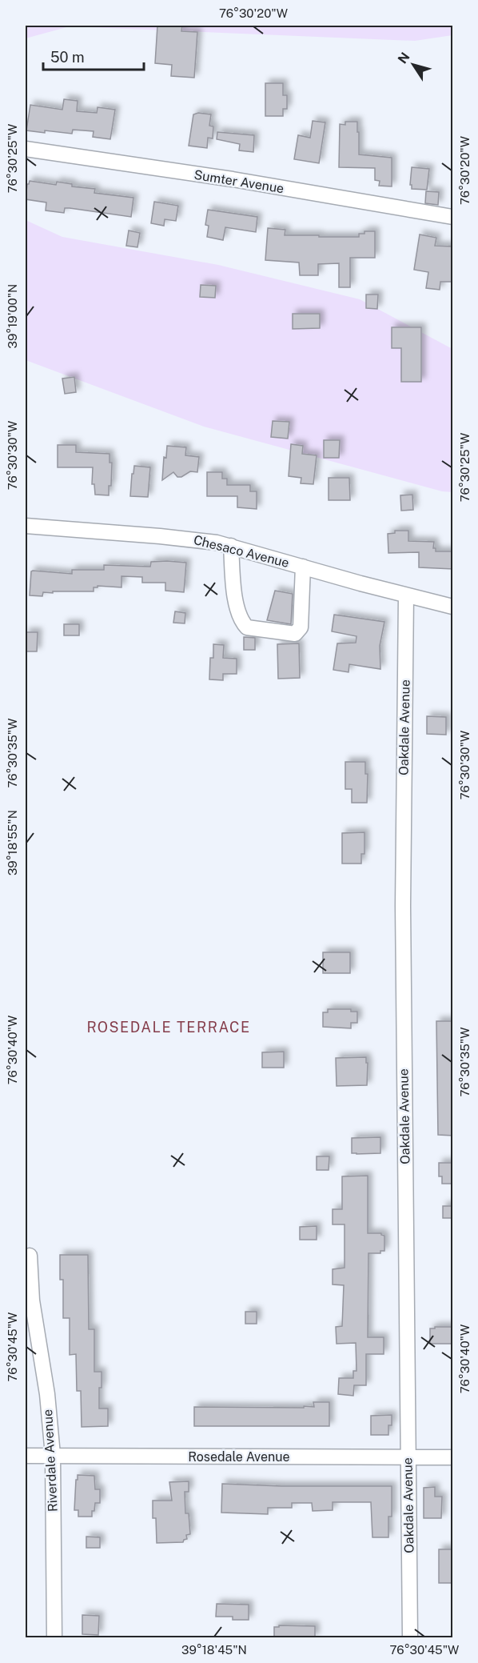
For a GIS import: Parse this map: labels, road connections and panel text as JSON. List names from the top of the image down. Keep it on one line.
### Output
{"streets":{"street":["Sumter Avenue","Chesaco Avenue","Oakdale Avenue","Rosedale Avenue","Riverdale Avenue"]},"crossings":[["Chesaco Avenue","Oakdale Avenue"],["Oakdale Avenue","Rosedale Avenue"],["Rosedale Avenue","Riverdale Avenue"]],"districts":["ROSEDALE TERRACE"],"scale_bar":"50 m","north":"top left","coordinates":["76°30'20\"W","76°30'25\"W","39°19'00\"N","76°30'30\"W","76°30'35\"W","39°18'55\"N","76°30'40\"W","76°30'45\"W","39°18'45\"N"]}
